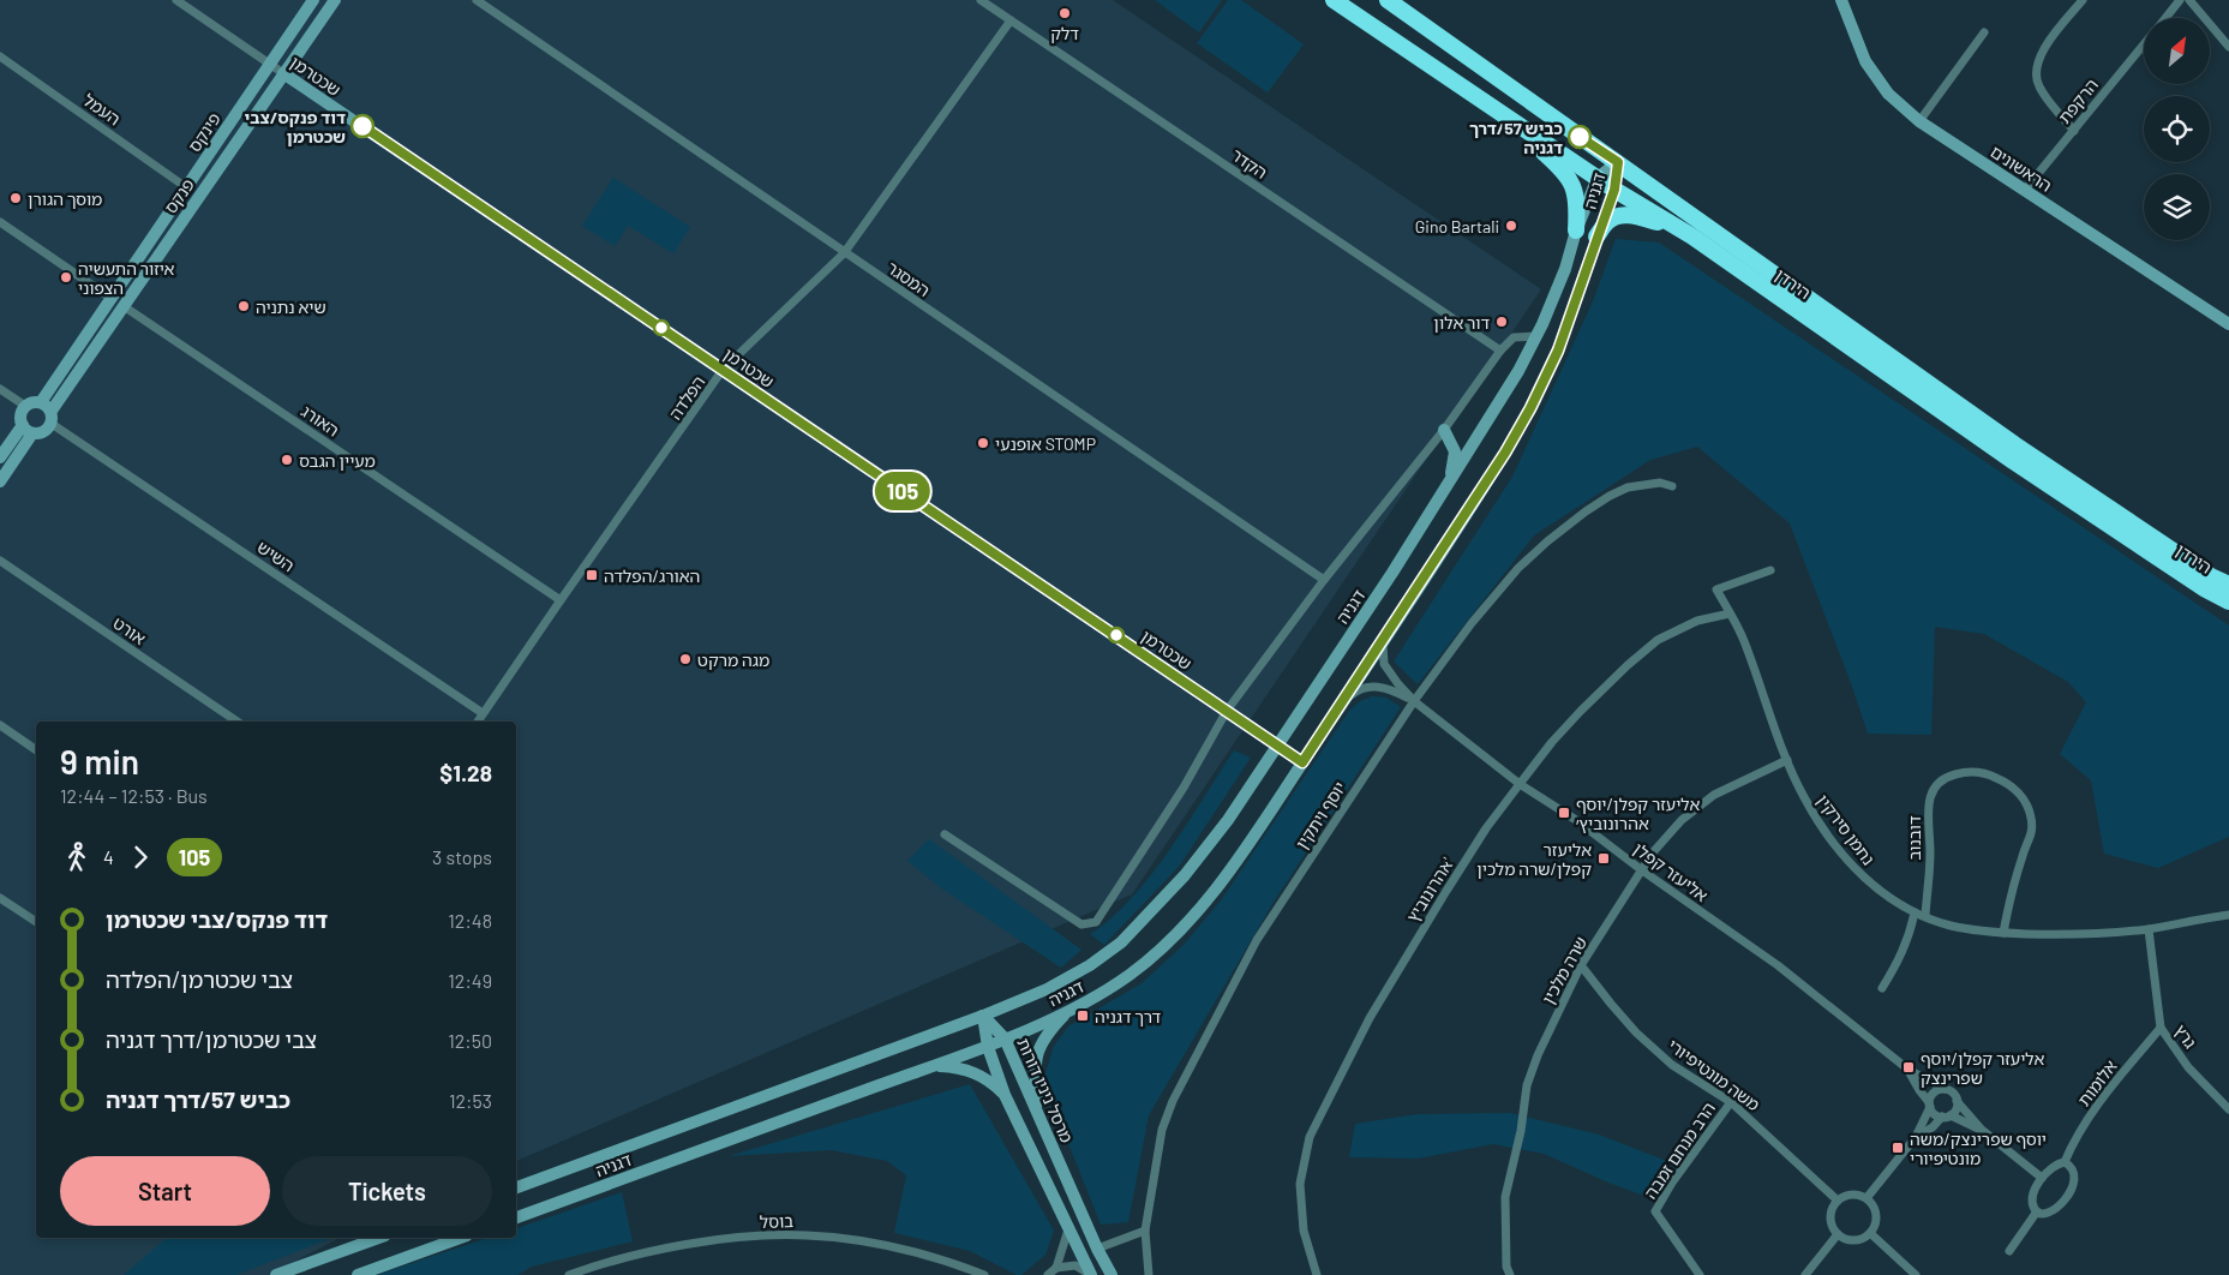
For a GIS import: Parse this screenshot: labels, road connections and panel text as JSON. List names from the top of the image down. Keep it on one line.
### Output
{"streets":{"highway":["הירדן"],"main road":["שכטרמן","פינקס","הראשונים","דגניה","פנקס","מרסל ניניו דורות"],"street":["הרקפת","העמל","הקדר","המסגר","הפלדה","האורג","השיש","אורט","יוסף ויתקין","נחמן סירקין","דובנוב","אליעזר קפלן","אהרונוביץ'","שרה מלכין","גרץ","משה מונטיפיורי","אלומות","הרב מנחם זמבה","בוסל"]},"crossings":[["שכטרמן","פינקס"],["שכטרמן","דגניה"],["שכטרמן","פנקס"],["שכטרמן","הפלדה"],["הרקפת","הראשונים"],["העמל","פינקס"],["פינקס","פנקס"],["פינקס","השיש"],["הקדר","הפלדה"],["דגניה","הירדן"],["דגניה","אליעזר קפלן"],["דגניה","מרסל ניניו דורות"],["פנקס","האורג"],["פנקס","השיש"],["המסגר","הפלדה"],["הפלדה","האורג"],["הפלדה","השיש"],["יוסף ויתקין","אליעזר קפלן"],["נחמן סירקין","דובנוב"],["נחמן סירקין","אהרונוביץ'"],["נחמן סירקין","שרה מלכין"],["נחמן סירקין","גרץ"],["אליעזר קפלן","אהרונוביץ'"],["אליעזר קפלן","שרה מלכין"],["שרה מלכין","משה מונטיפיורי"],["גרץ","אלומות"],["משה מונטיפיורי","הרב מנחם זמבה"]],"places":{"other":["דלק","דוד פנקס/צבי שכטרמן","כביש 57/דרך דגניה","מוסך הגורן","Gino Bartali","איזור התעשיה הצפוני","שיא נתניה","דור אלון","אופנעי STOMP","מעיין הגבס","מגה מרקט"],"transit":["האורג/הפלדה","אליעזר קפלן/יוסף אהרונוביץ׳","אליעזר קפלן/שרה מלכין","דרך דגניה","אליעזר קפלן/יוסף שפרינצק","יוסף שפרינצק/משה מונטיפיורי"]},"lines":["bus line 105"],"north":"top right","page":{"on_map":"105","heading":["9 min","12:44 – 12:53 · Bus","$1.28"],"legs":["4","105","3 stops"],"list":[{"name":"דוד פנקס/צבי שכטרמן","value":"12:48"},{"name":"צבי שכטרמן/הפלדה","value":"12:49"},{"name":"צבי שכטרמן/דרך דגניה","value":"12:50"},{"name":"כביש 57/דרך דגניה","value":"12:53"}],"buttons":["Start","Tickets"]}}
